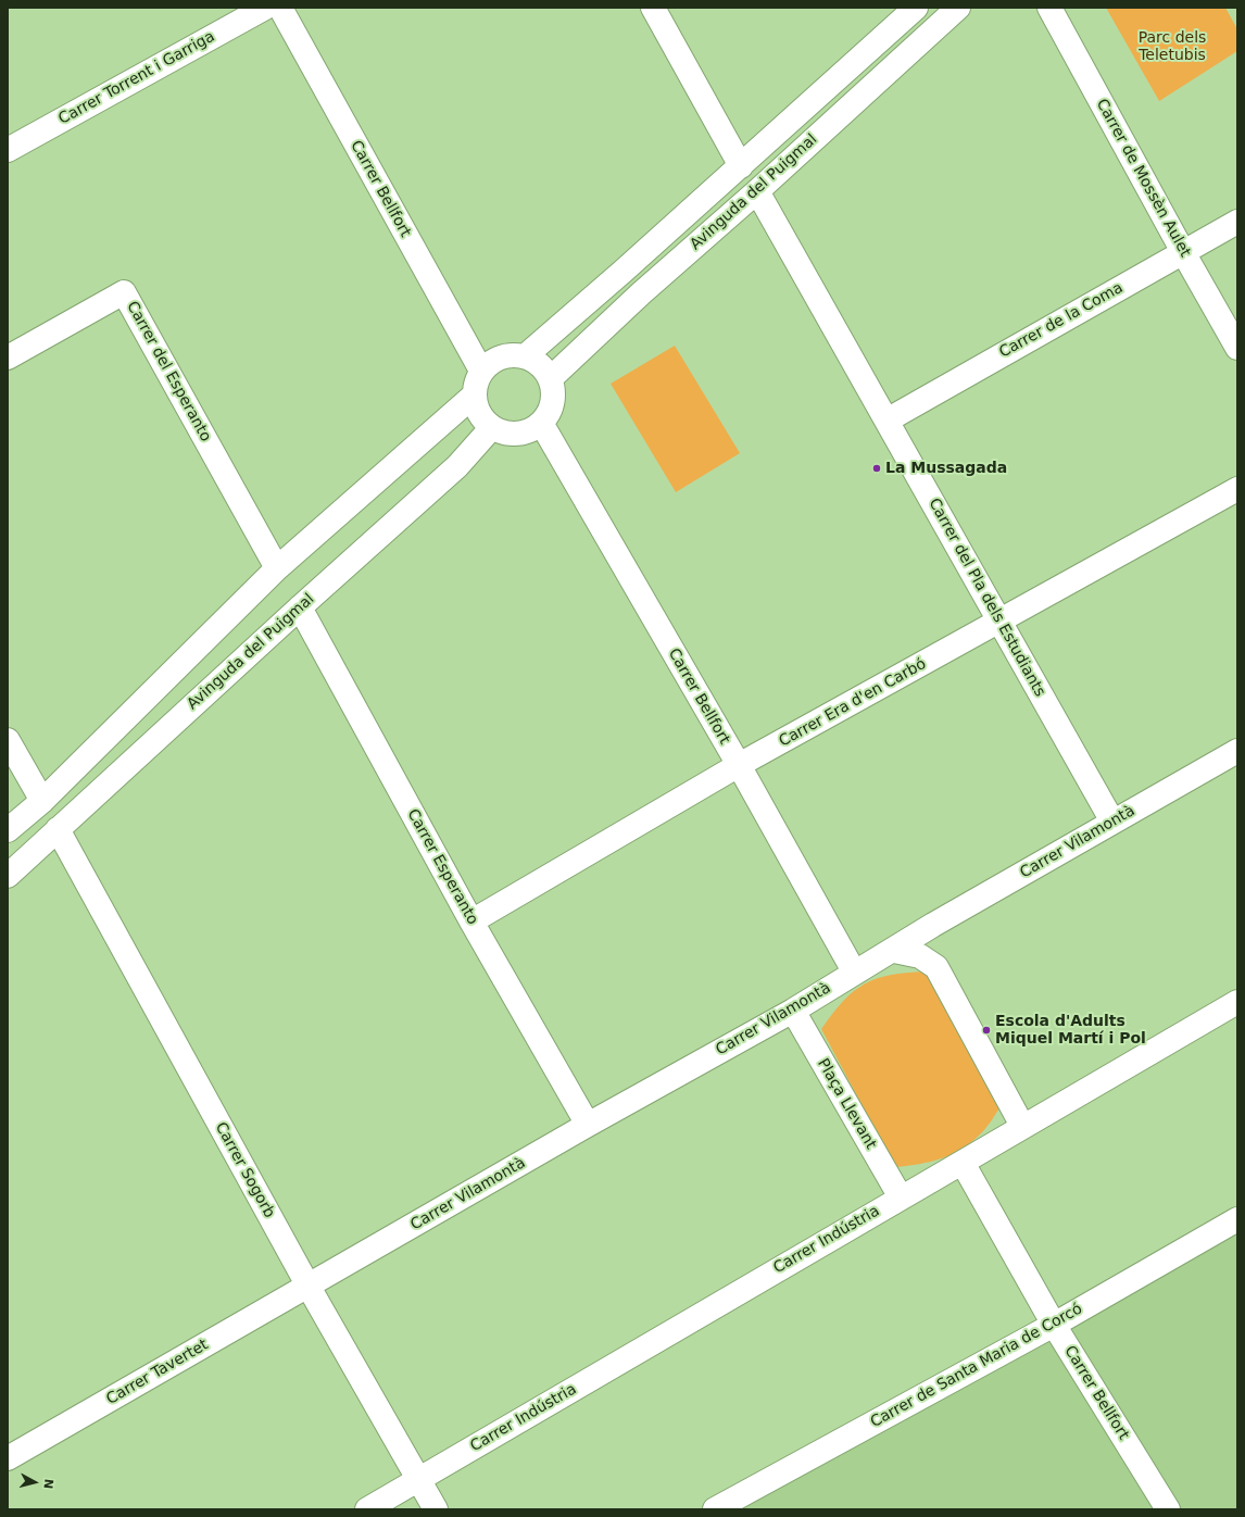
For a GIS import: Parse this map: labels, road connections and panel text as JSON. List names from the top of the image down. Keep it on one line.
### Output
{"streets":{"street":["Carrer Torrent i Garriga","Carrer de Mossèn Aulet","Carrer Bellfort","Avinguda del Puigmal","Carrer de la Coma","Carrer del Esperanto","Carrer del Pla dels Estudiants","Carrer Era d'en Carbó","Carrer Vilamontà","Carrer Esperanto","Plaça Llevant","Carrer Sogorb","Carrer Indústria","Carrer de Santa Maria de Corcó","Carrer Tavertet"]},"crossings":[["Carrer de Mossèn Aulet","Carrer de la Coma"],["Carrer Bellfort","Avinguda del Puigmal"],["Carrer Bellfort","Carrer Era d'en Carbó"],["Carrer Bellfort","Carrer Vilamontà"],["Carrer Bellfort","Carrer Indústria"],["Carrer Bellfort","Carrer de Santa Maria de Corcó"],["Avinguda del Puigmal","Carrer del Pla dels Estudiants"],["Avinguda del Puigmal","Carrer Esperanto"],["Avinguda del Puigmal","Carrer Sogorb"],["Carrer de la Coma","Carrer del Pla dels Estudiants"],["Carrer del Pla dels Estudiants","Carrer Era d'en Carbó"],["Carrer del Pla dels Estudiants","Carrer Vilamontà"],["Carrer Era d'en Carbó","Carrer Esperanto"],["Carrer Vilamontà","Carrer Esperanto"],["Carrer Vilamontà","Plaça Llevant"],["Carrer Vilamontà","Carrer Sogorb"],["Carrer Vilamontà","Carrer Tavertet"],["Plaça Llevant","Carrer Indústria"],["Carrer Sogorb","Carrer Indústria"],["Carrer Sogorb","Carrer Tavertet"]],"parks":["Parc dels Teletubis"],"places":["La Mussagada","Escola d'Adults Miquel Martí i Pol"],"north":"right"}
